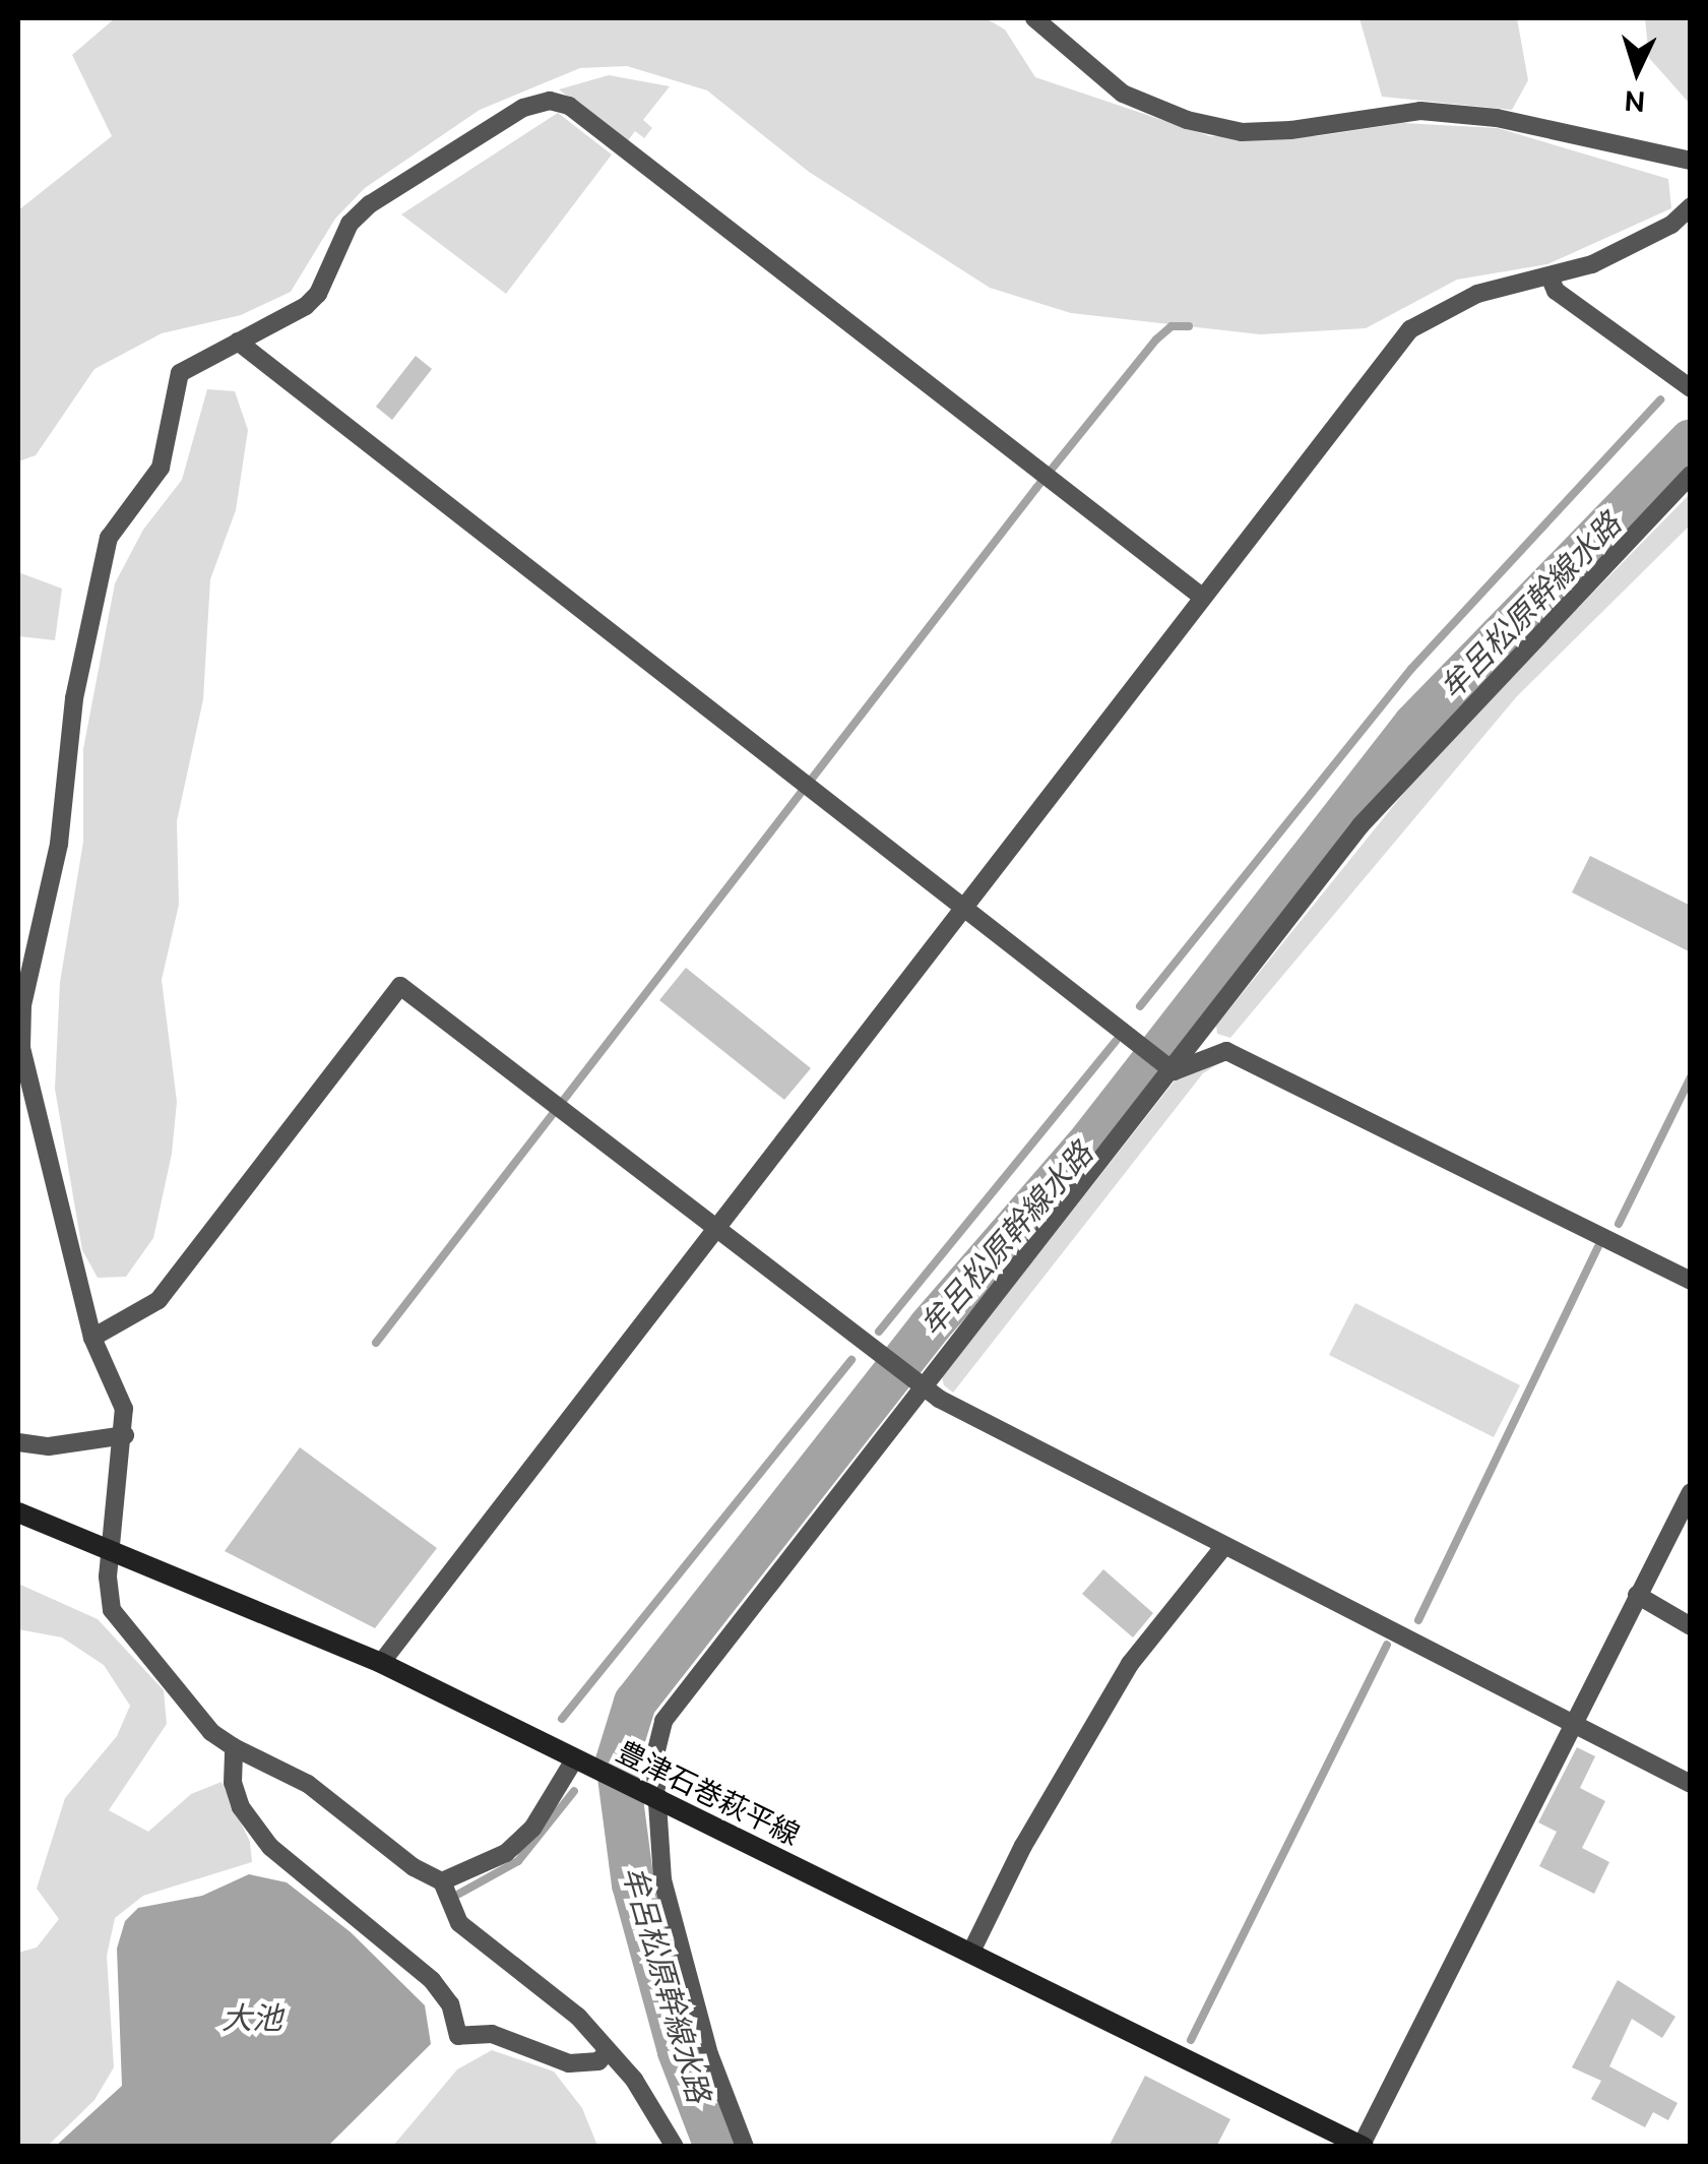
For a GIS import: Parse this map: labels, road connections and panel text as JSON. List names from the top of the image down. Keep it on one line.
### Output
{"streets":{"main road":["豊津石巻萩平線"]},"water":["牟呂松原幹線水路","大池"],"north":"bottom"}
